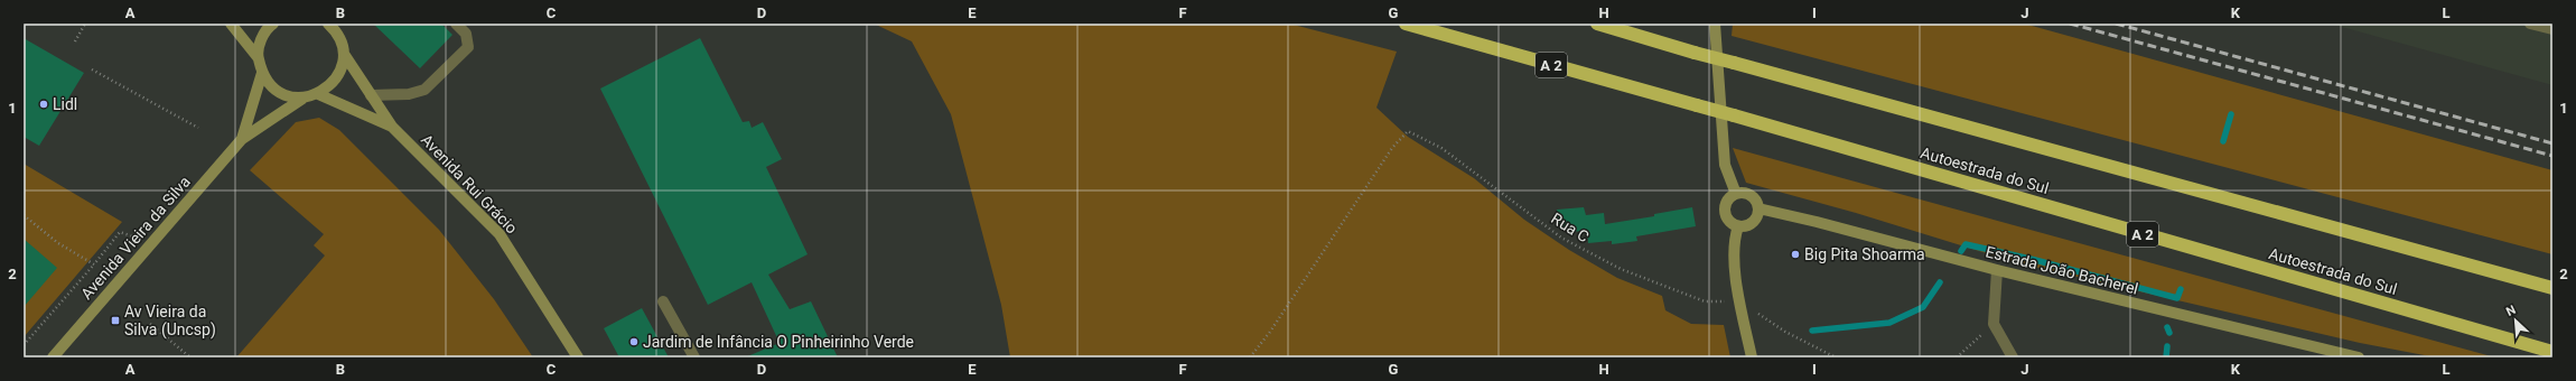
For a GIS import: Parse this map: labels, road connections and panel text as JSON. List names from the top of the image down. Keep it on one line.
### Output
{"streets":{"highway":["A 2","Autoestrada do Sul"],"street":["Avenida Rui Grácio","Avenida Vieira da Silva","Estrada João Bacherel"],"path":["Rua C"]},"places":{"other":["Lidl","Big Pita Shoarma","Jardim de Infância O Pinheirinho Verde"],"transit":["Av Vieira da Silva (Uncsp)"]},"north":"top left","grid":{"columns":["A","B","C","D","E","F","G","H","I","J","K","L"],"rows":["1","2"]}}
